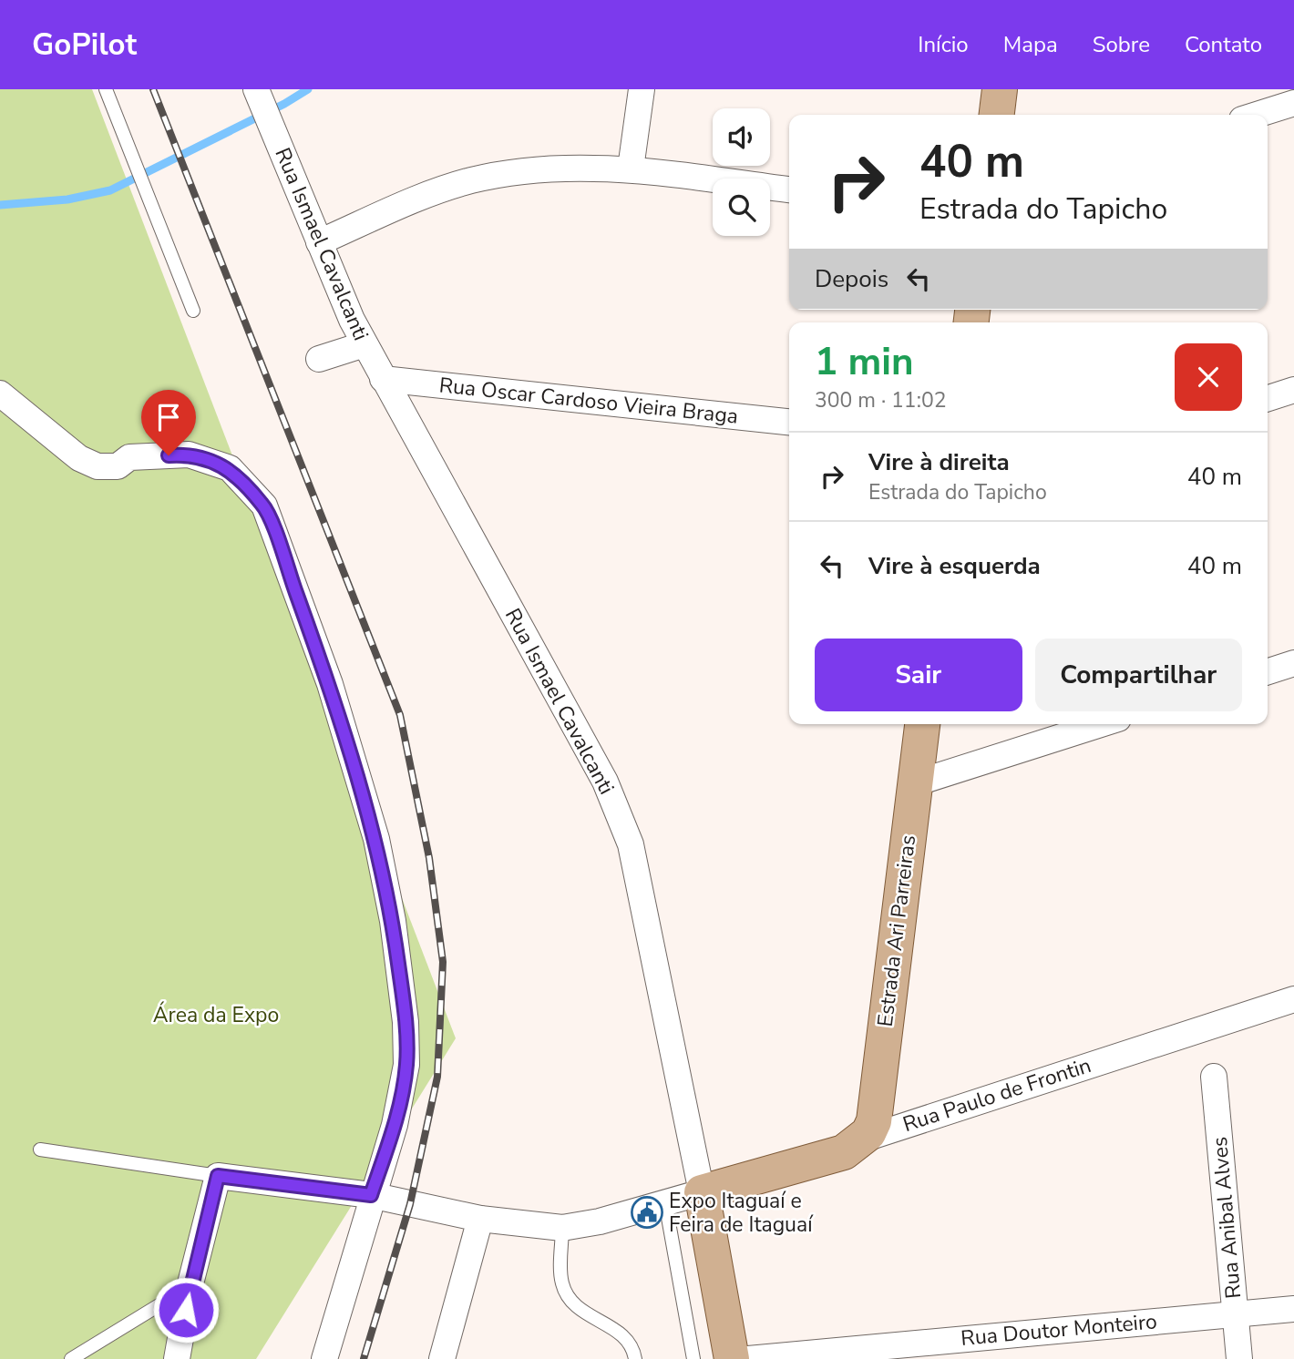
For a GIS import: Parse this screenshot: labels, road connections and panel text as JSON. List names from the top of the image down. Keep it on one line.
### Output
{"streets":{"main road":["Rua Ismael Cavalcanti","Estrada Ari Parreiras","Rua Paulo de Frontin"],"street":["Rua Oscar Cardoso Vieira Braga","Rua Anibal Alves","Rua Doutor Monteiro"]},"crossings":[["Rua Ismael Cavalcanti","Rua Oscar Cardoso Vieira Braga"],["Rua Ismael Cavalcanti","Rua Paulo de Frontin"],["Estrada Ari Parreiras","Rua Paulo de Frontin"],["Rua Anibal Alves","Rua Doutor Monteiro"]],"parks":["Área da Expo"],"places":{"public building":["Expo Itaguaí e Feira de Itaguaí"]},"page":{"header":"GoPilot","nav":["Início","Mapa","Sobre","Contato"],"turn":["40 m","Estrada do Tapicho"],"then":"Depois","heading":["1 min","300 m · 11:02"],"list":[{"name":"Vire à direita","note":"Estrada do Tapicho","value":"40 m"},{"name":"Vire à esquerda","value":"40 m"}],"buttons":["Sair","Compartilhar"]}}
